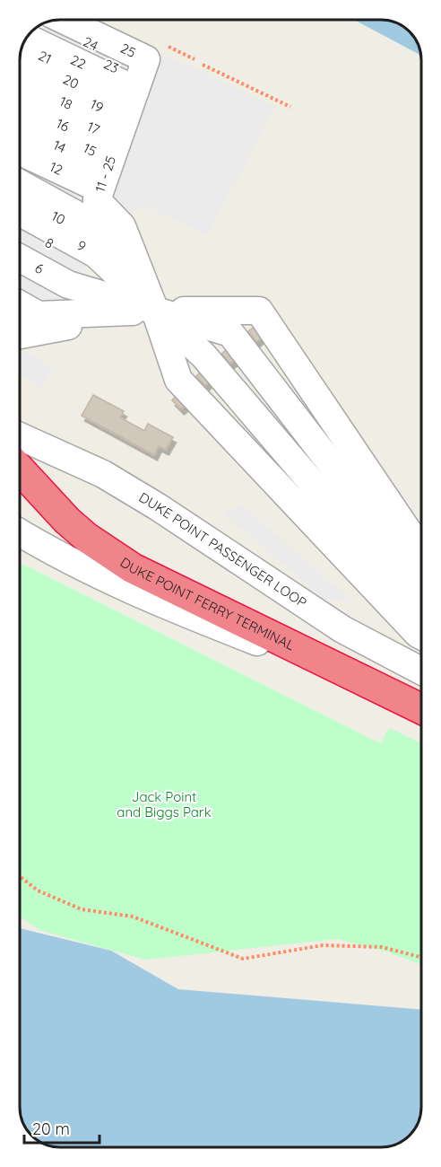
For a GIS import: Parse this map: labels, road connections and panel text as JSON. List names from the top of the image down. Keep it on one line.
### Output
{"streets":{"highway":["DUKE POINT FERRY TERMINAL"],"lane":["24","25","21","22","23","20","18","19","16","17","14","15","12","11 - 25","10","8","9","6","DUKE POINT PASSENGER LOOP"]},"crossings":[["24","25"],["24","21"],["24","22"],["24","23"],["24","20"],["24","18"],["24","19"],["24","16"],["24","17"],["24","14"],["24","15"],["24","12"],["24","11 - 25"],["25","21"],["25","22"],["25","23"],["25","20"],["25","18"],["25","19"],["25","16"],["25","17"],["25","14"],["25","15"],["25","12"],["25","11 - 25"],["21","22"],["21","23"],["21","20"],["21","18"],["21","19"],["21","16"],["21","17"],["21","14"],["21","15"],["21","12"],["21","11 - 25"],["22","23"],["22","20"],["22","18"],["22","19"],["22","16"],["22","17"],["22","14"],["22","15"],["22","12"],["22","11 - 25"],["23","20"],["23","18"],["23","19"],["23","16"],["23","17"],["23","14"],["23","15"],["23","12"],["23","11 - 25"],["20","18"],["20","19"],["20","16"],["20","17"],["20","14"],["20","15"],["20","12"],["20","11 - 25"],["18","19"],["18","16"],["18","17"],["18","14"],["18","15"],["18","12"],["18","11 - 25"],["19","16"],["19","17"],["19","14"],["19","15"],["19","12"],["19","11 - 25"],["16","17"],["16","14"],["16","15"],["16","12"],["16","11 - 25"],["17","14"],["17","15"],["17","12"],["17","11 - 25"],["14","15"],["14","12"],["14","11 - 25"],["15","12"],["15","11 - 25"],["12","11 - 25"],["10","8"],["10","9"],["10","6"],["8","9"],["8","6"],["9","6"]],"parks":["Jack Point and Biggs Park"],"scale_bar":"20 m"}
